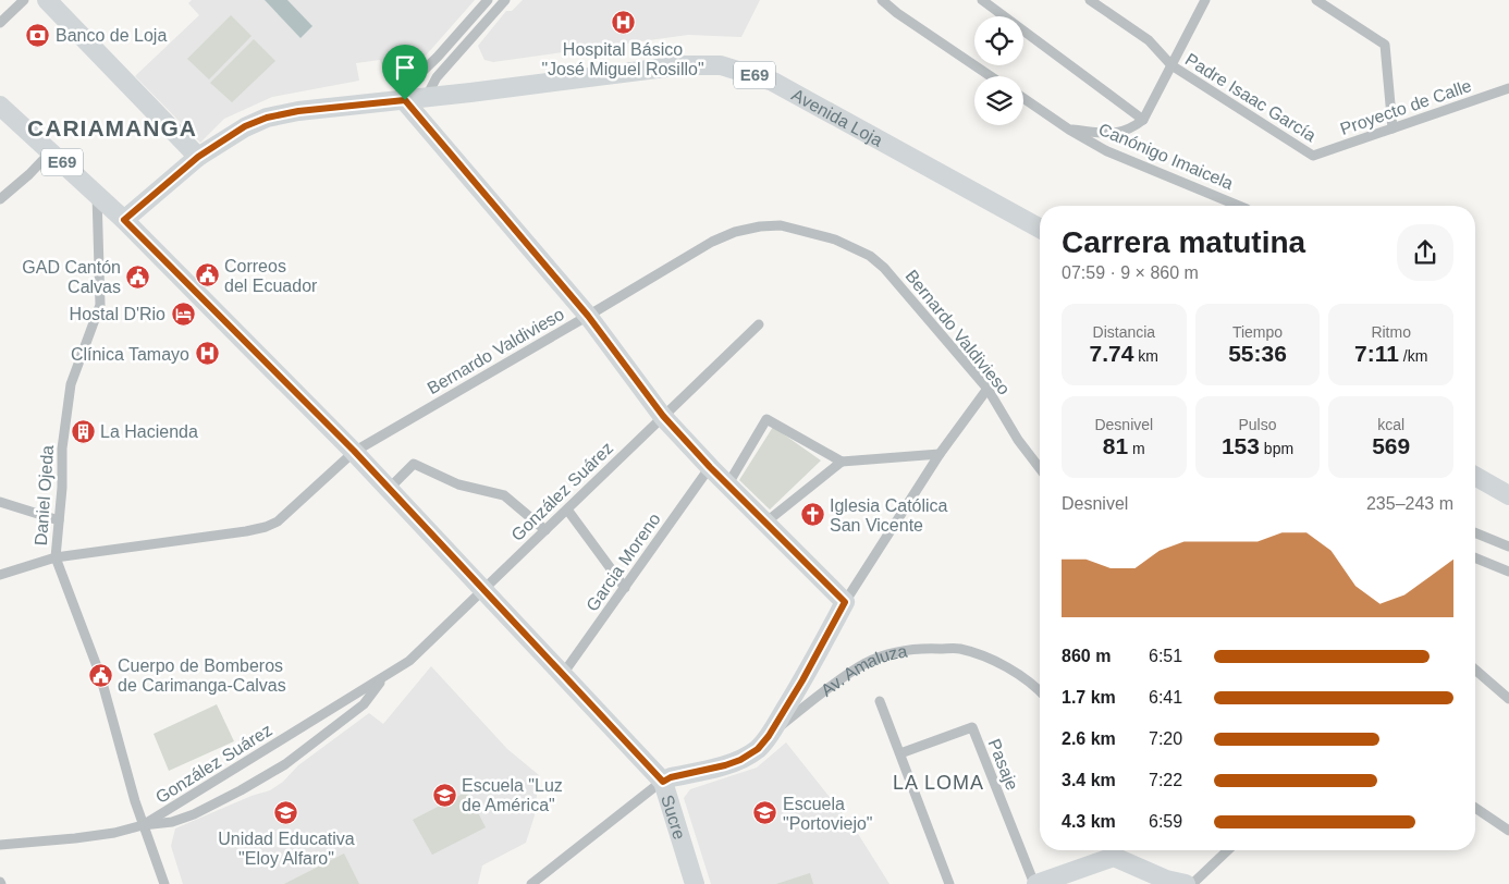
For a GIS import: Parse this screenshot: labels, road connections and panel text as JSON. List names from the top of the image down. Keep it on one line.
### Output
{"streets":{"main road":["E69","Avenida Loja","Av. Amaluza","Sucre"],"street":["Padre Isaac García","Proyecto de Calle","Canónigo Imaicela","Bernardo Valdivieso","González Suárez","Daniel Ojeda","Garcia Moreno","Pasaje"]},"crossings":[["Padre Isaac García","Proyecto de Calle"],["Avenida Loja","Sucre"],["Bernardo Valdivieso","Daniel Ojeda"],["Bernardo Valdivieso","Sucre"],["González Suárez","Daniel Ojeda"],["González Suárez","Sucre"],["Daniel Ojeda","Sucre"],["Garcia Moreno","Sucre"],["Av. Amaluza","Sucre"]],"districts":["CARIAMANGA","LA LOMA"],"places":{"hospital":["Hospital Básico \"José Miguel Rosillo\"","Clínica Tamayo"],"bank":["Banco de Loja"],"public building":["Correos del Ecuador","GAD Cantón Calvas","Cuerpo de Bomberos de Carimanga-Calvas"],"hotel":["Hostal D'Rio"],"building":["La Hacienda"],"church":["Iglesia Católica San Vicente"],"school or university":["Escuela \"Luz de América\"","Unidad Educativa \"Eloy Alfaro\"","Escuela \"Portoviejo\""]},"page":{"heading":["Carrera matutina","07:59 · 9 × 860 m"],"stats":[["Distancia","7.74 km"],["Tiempo","55:36"],["Ritmo","7:11 /km"],["Desnivel","81 m"],["Pulso","153 bpm"],["kcal","569"]],"chart":["Desnivel","235–243 m"],"list":[{"name":"860 m","note":"6:51"},{"name":"1.7 km","note":"6:41"},{"name":"2.6 km","note":"7:20"},{"name":"3.4 km","note":"7:22"},{"name":"4.3 km","note":"6:59"}]}}
